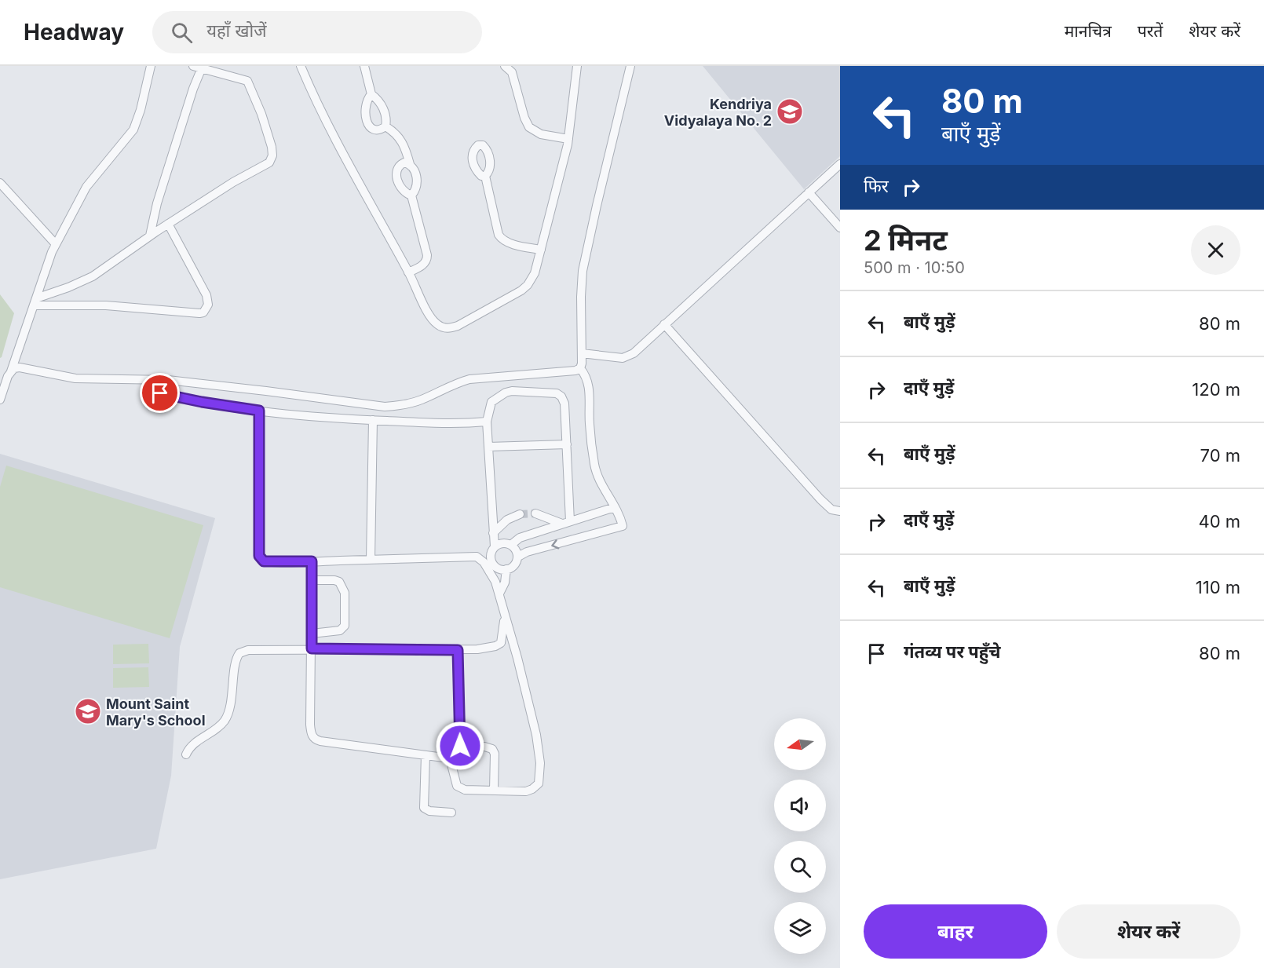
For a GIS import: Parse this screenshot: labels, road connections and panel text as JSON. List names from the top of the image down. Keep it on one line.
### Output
{"places":{"school or university":["Kendriya Vidyalaya No. 2","Mount Saint Mary's School"]},"north":"left","page":{"header":"Headway","search":"यहाँ खोजें","nav":["मानचित्र","परतें","शेयर करें"],"turn":["80 m","बाएँ मुड़ें"],"then":"फिर","heading":["2 मिनट","500 m · 10:50"],"list":[{"name":"बाएँ मुड़ें","value":"80 m"},{"name":"दाएँ मुड़ें","value":"120 m"},{"name":"बाएँ मुड़ें","value":"70 m"},{"name":"दाएँ मुड़ें","value":"40 m"},{"name":"बाएँ मुड़ें","value":"110 m"},{"name":"गंतव्य पर पहुँचे","value":"80 m"}],"buttons":["बाहर","शेयर करें"]}}
